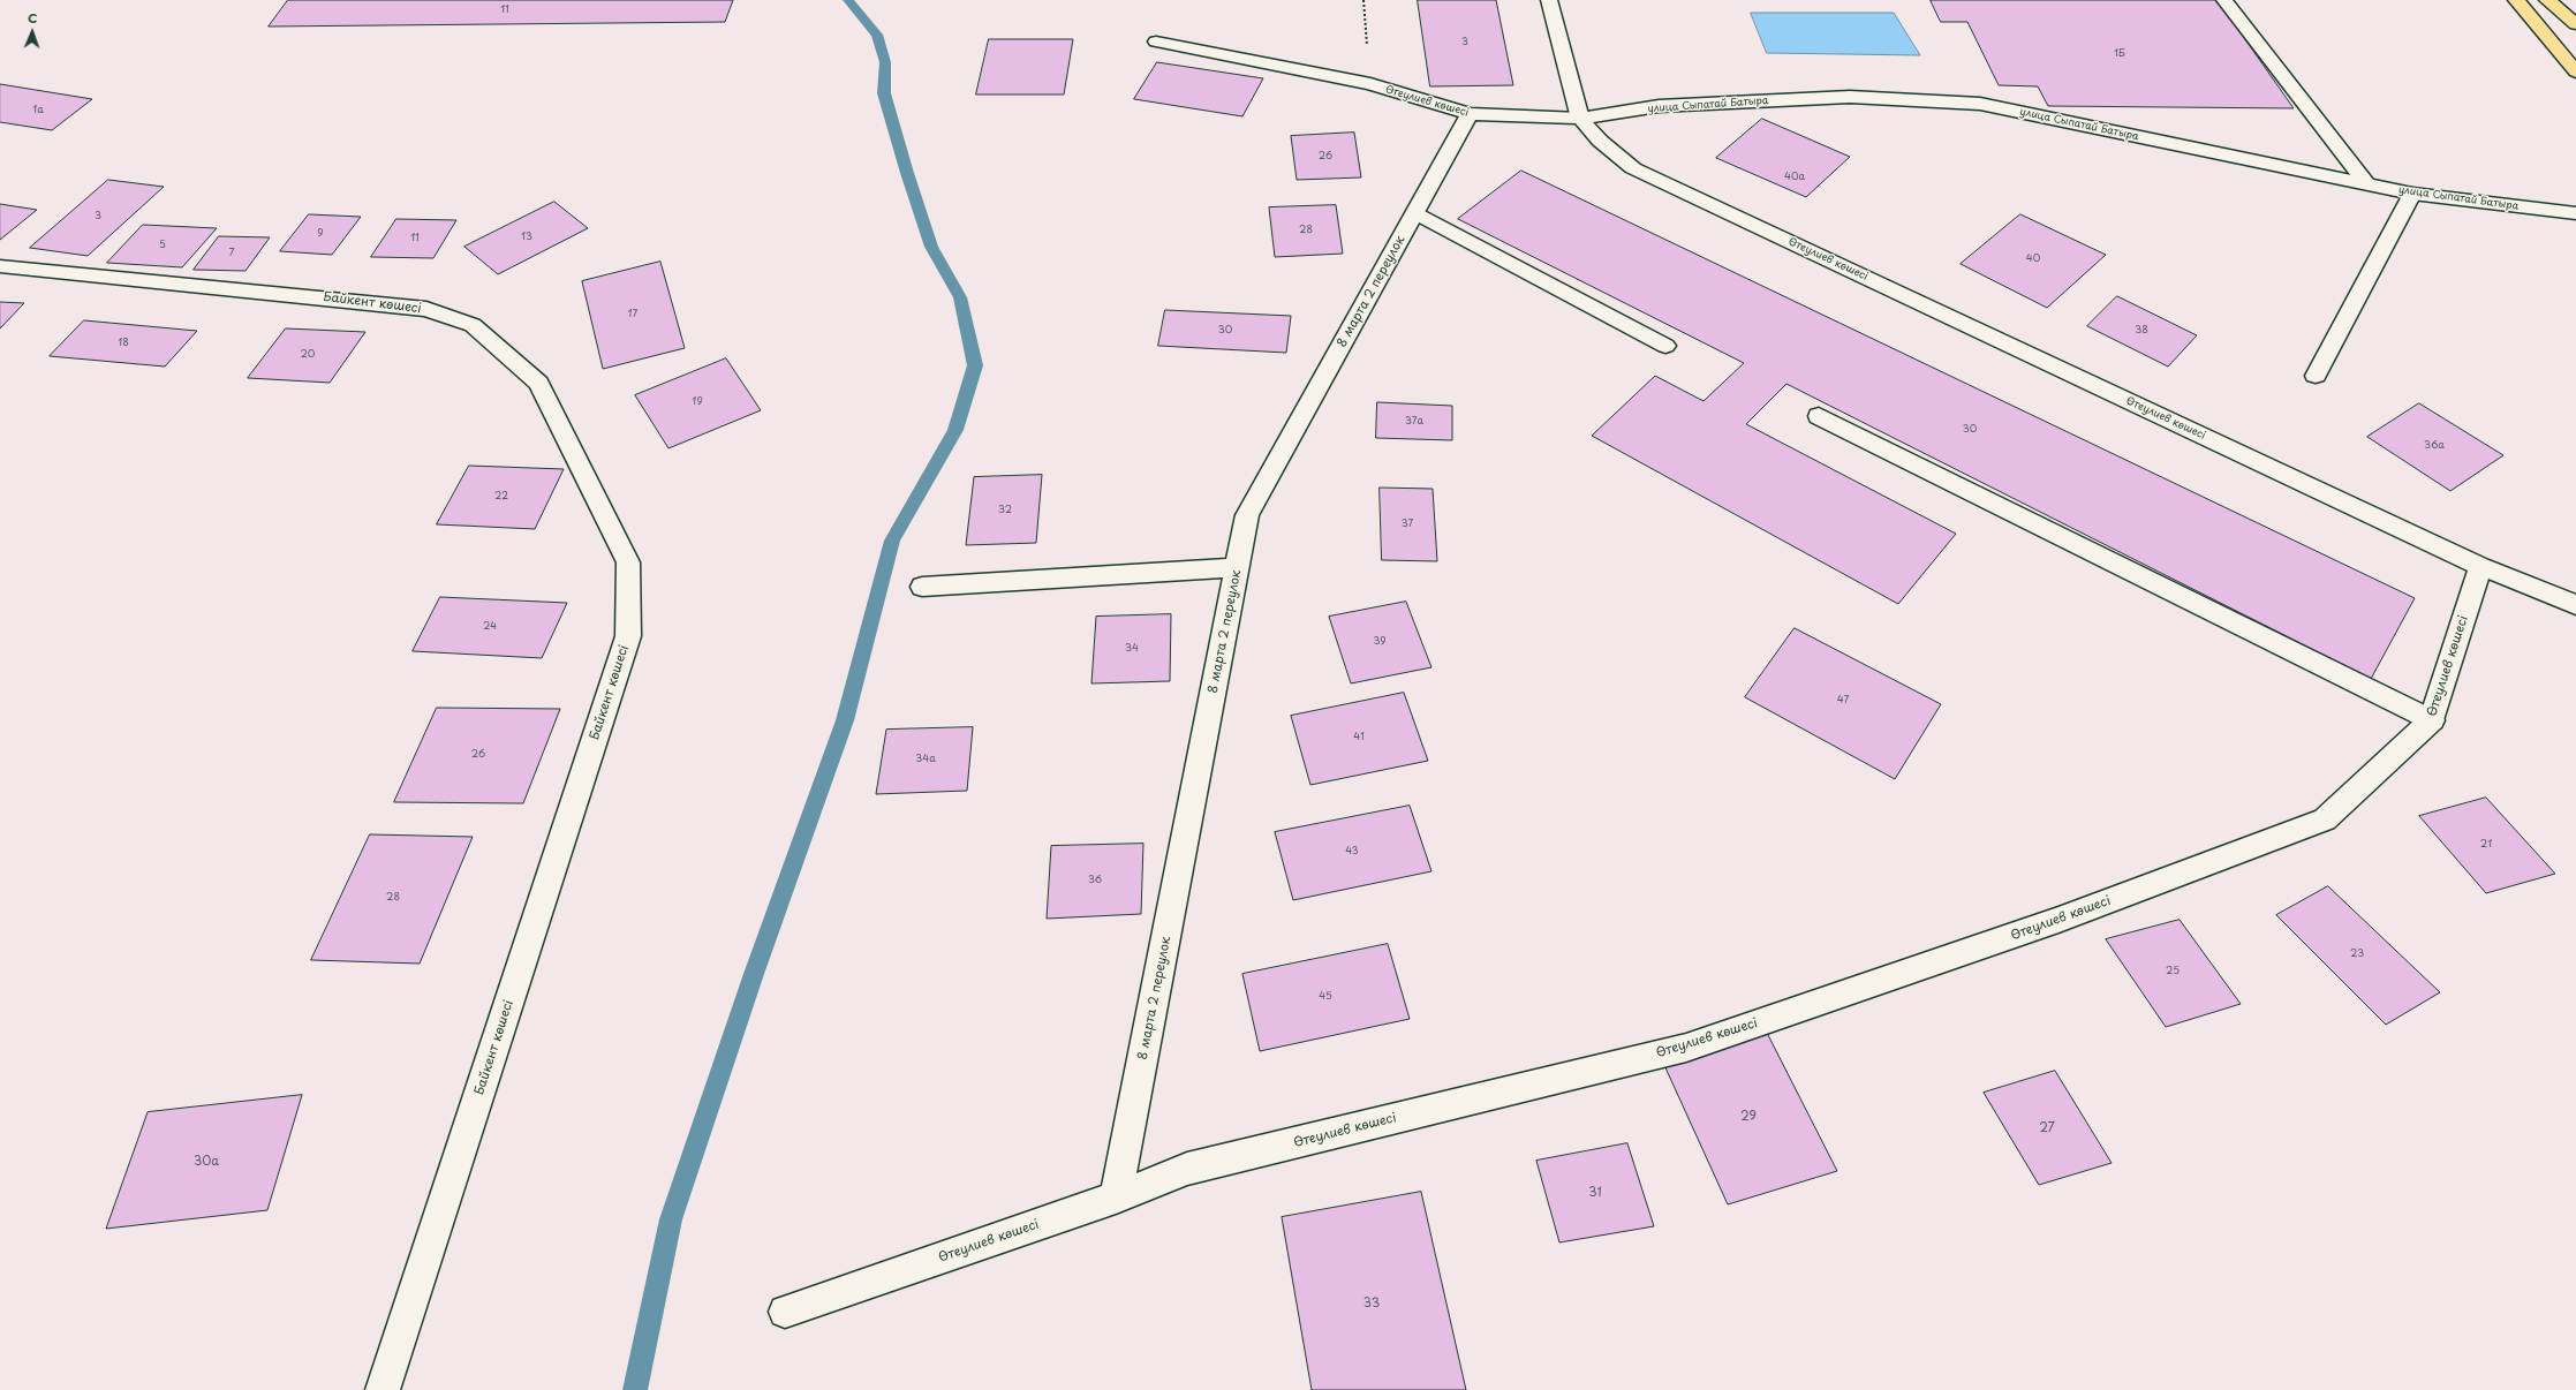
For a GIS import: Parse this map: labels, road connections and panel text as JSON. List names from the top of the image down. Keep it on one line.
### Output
{"streets":{"street":["Өтеулиев көшесі","улица Сыпатай Батыра","8 марта 2 переулок","Байкент көшесі"]},"crossings":[["Өтеулиев көшесі","улица Сыпатай Батыра"],["Өтеулиев көшесі","8 марта 2 переулок"]],"house_numbers":["11","3","1Б","1а","26","40а","3","28","9","13","11","5","7","40","17","30","38","18","20","19","37а","30","36а","22","32","37","24","39","34","47","41","26","34а","21","43","36","28","23","25","45","29","27","30а","31","33"],"north":"top"}
